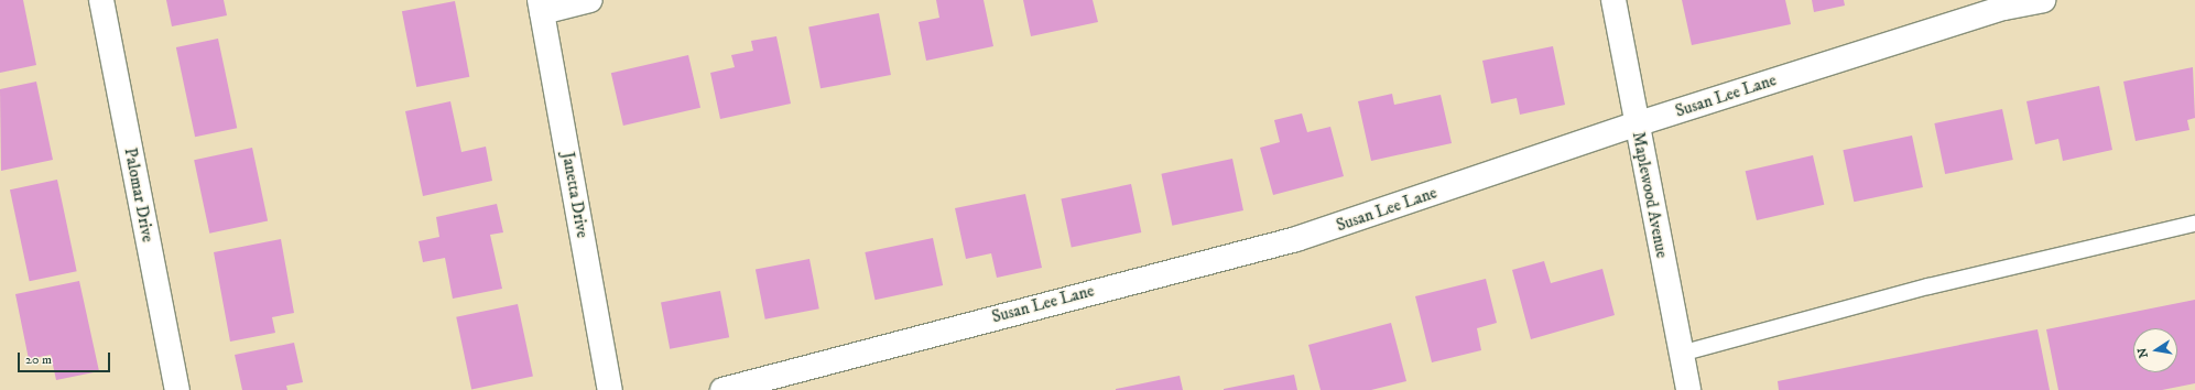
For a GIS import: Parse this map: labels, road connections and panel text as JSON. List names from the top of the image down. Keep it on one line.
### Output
{"streets":{"street":["Susan Lee Lane","Palomar Drive","Janetta Drive","Maplewood Avenue"]},"crossings":[["Susan Lee Lane","Maplewood Avenue"]],"scale_bar":"20 m","north":"left"}
